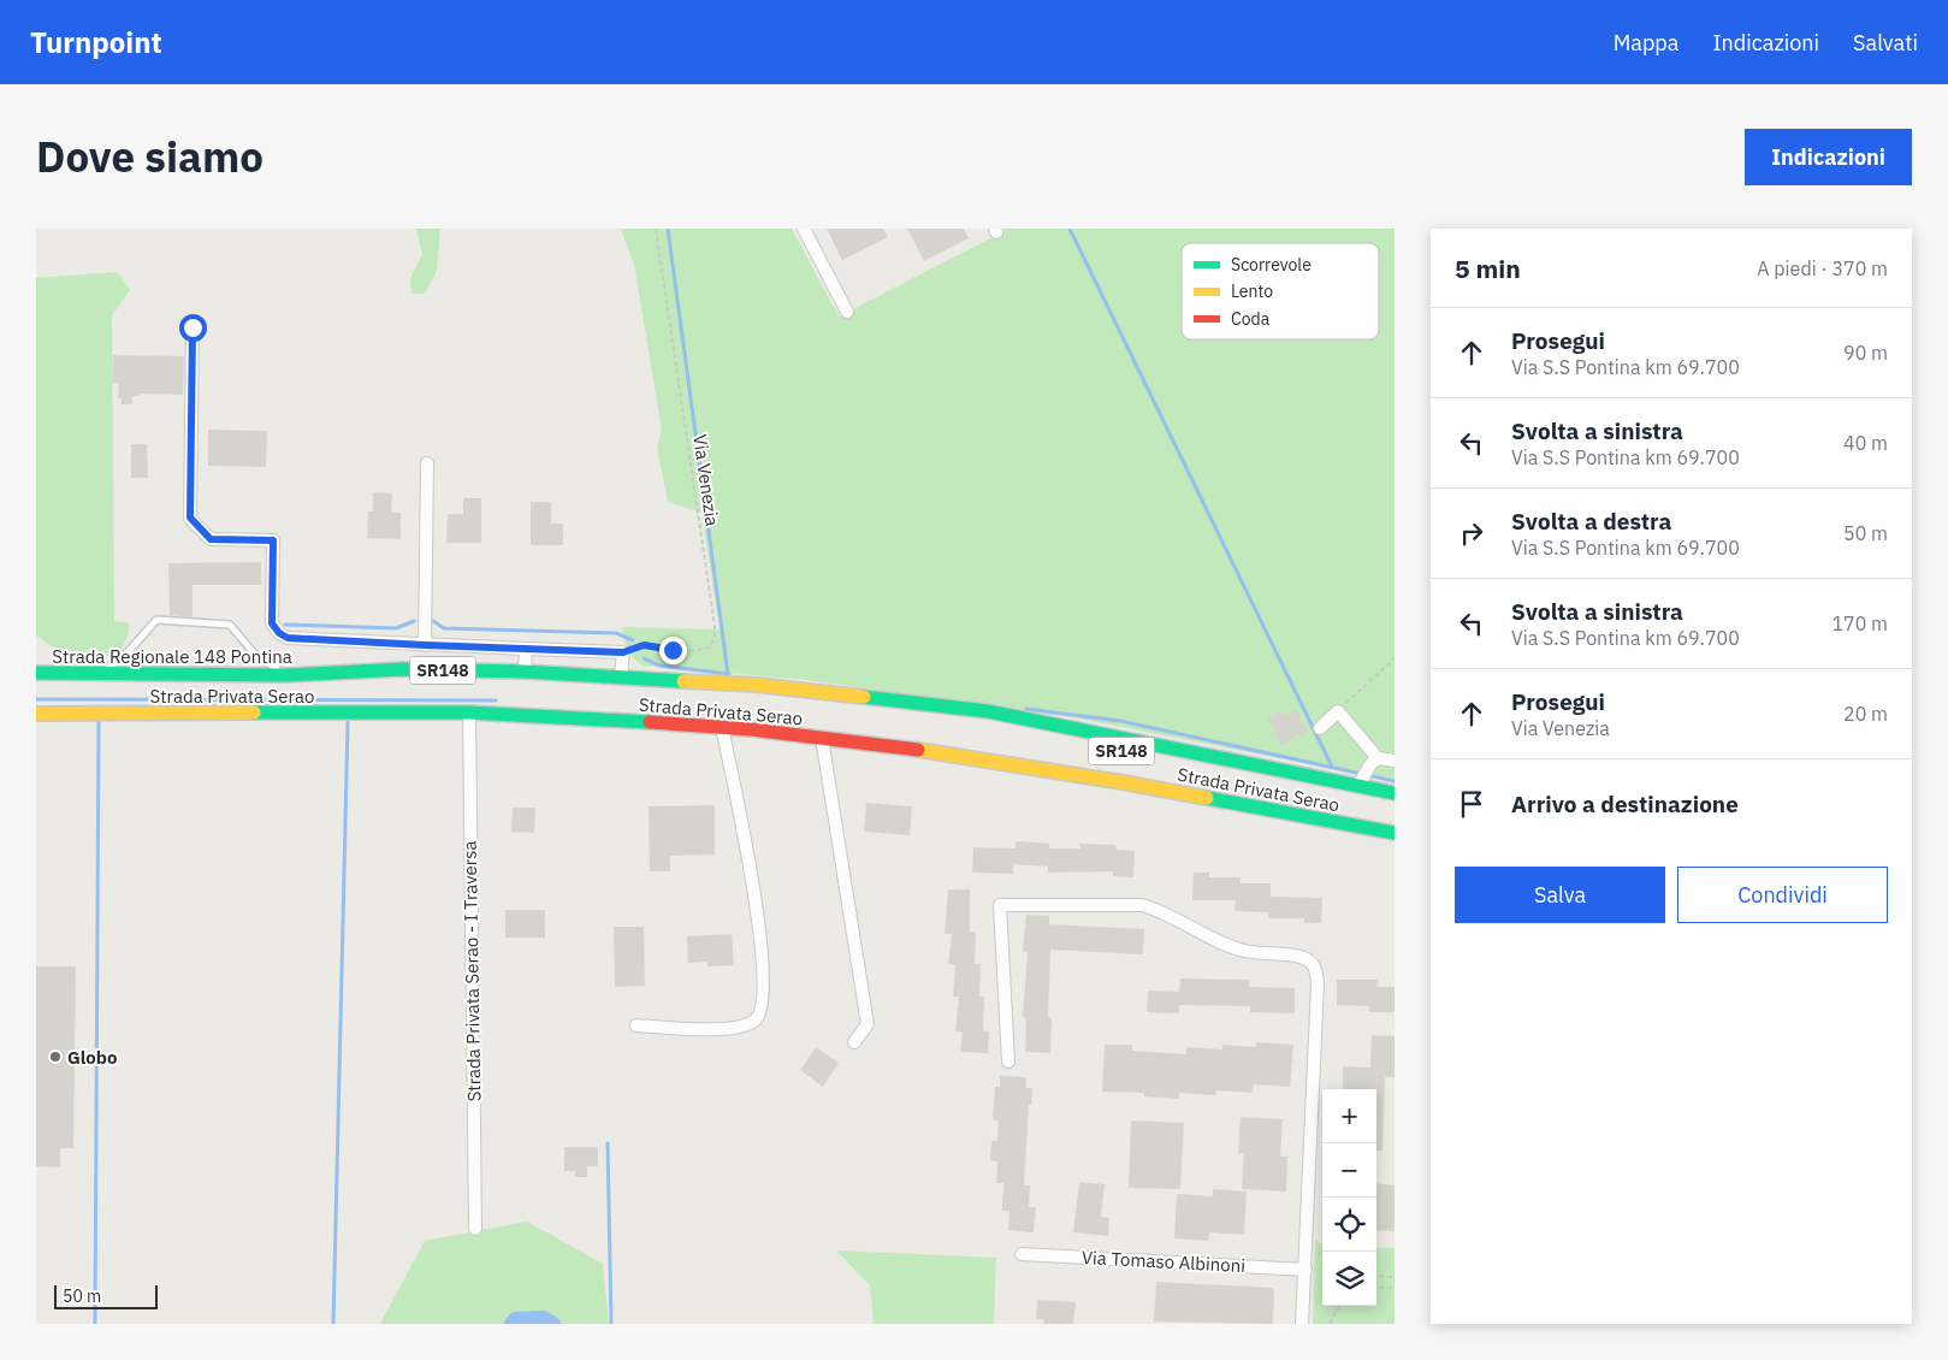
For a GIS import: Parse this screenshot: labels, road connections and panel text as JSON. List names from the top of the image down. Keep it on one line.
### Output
{"streets":{"main road":["Strada Regionale 148 Pontina","SR148","Strada Privata Serao"],"street":["Strada Privata Serao - I Traversa","Via Tomaso Albinoni"],"path":["Via Venezia"]},"crossings":[["Strada Privata Serao","Strada Privata Serao - I Traversa"]],"places":["Globo"],"legend":["Scorrevole","Lento","Coda"],"scale_bar":"50 m","page":{"header":"Turnpoint","nav":["Mappa","Indicazioni","Salvati"],"title":"Dove siamo","buttons":["Indicazioni",["Salva","Condividi"]],"heading":["5 min","A piedi · 370 m"],"list":[["Prosegui","Via S.S Pontina km 69.700","90 m"],["Svolta a sinistra","Via S.S Pontina km 69.700","40 m"],["Svolta a destra","Via S.S Pontina km 69.700","50 m"],["Svolta a sinistra","Via S.S Pontina km 69.700","170 m"],["Prosegui","Via Venezia","20 m"],"Arrivo a destinazione"],"map_buttons":["+","−"],"scale":"50 m"}}
